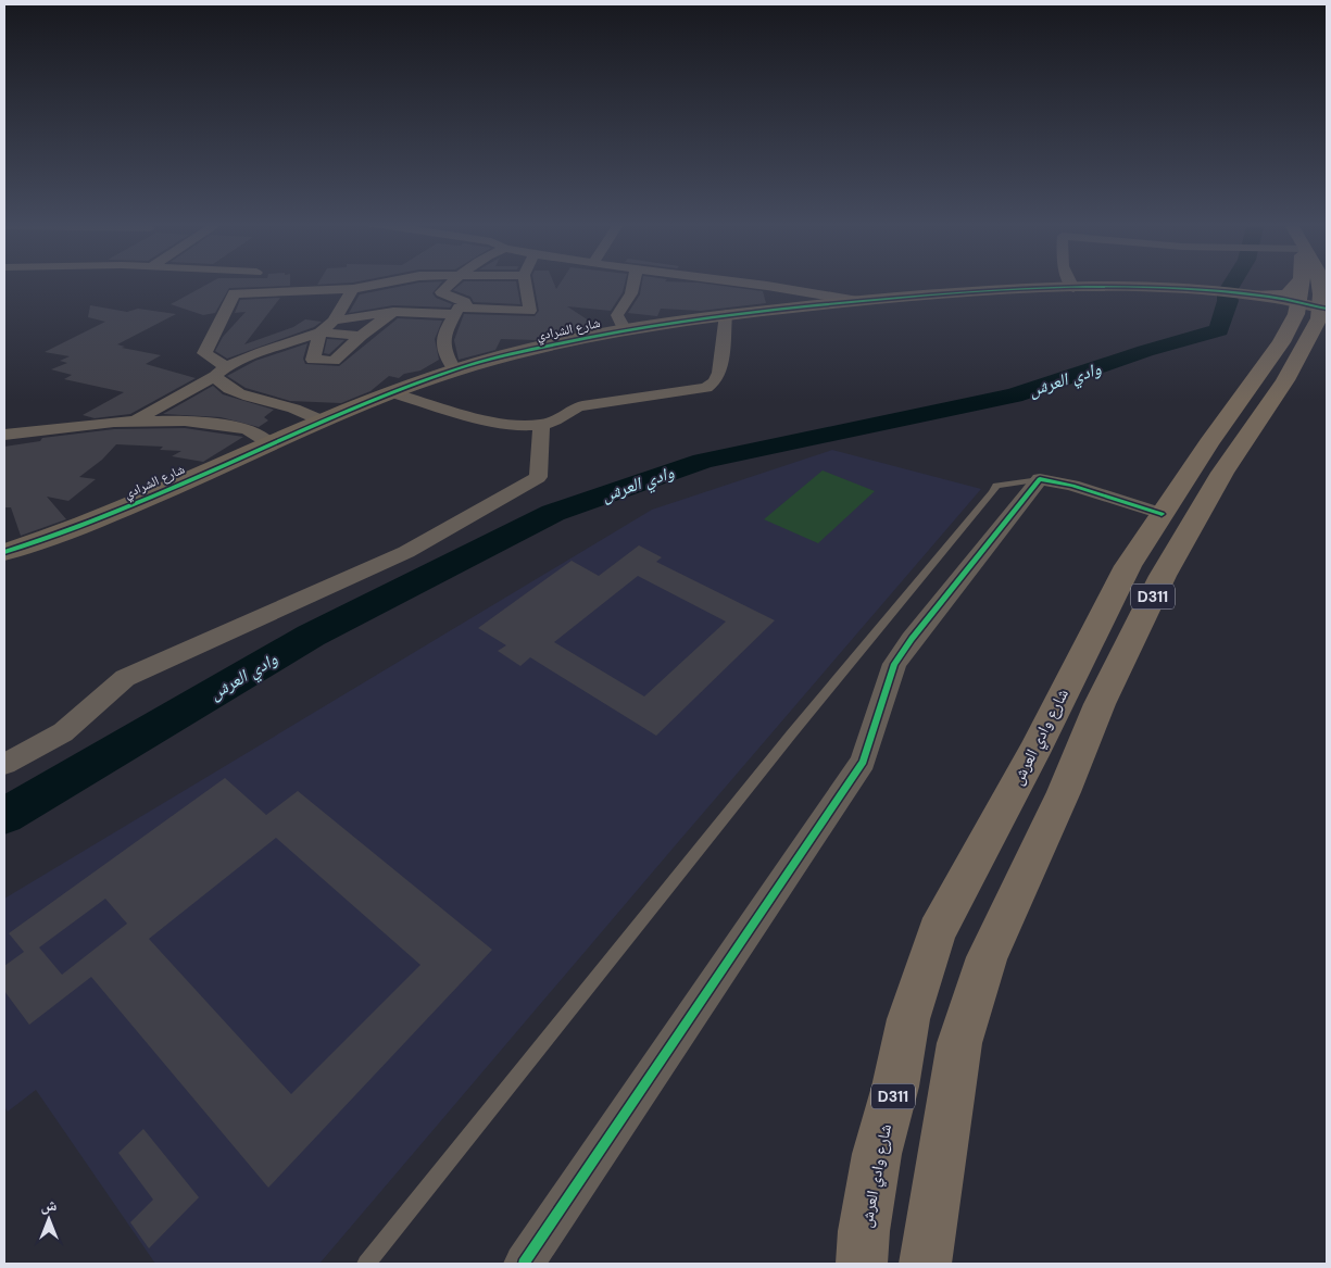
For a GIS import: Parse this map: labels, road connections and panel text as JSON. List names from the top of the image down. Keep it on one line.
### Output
{"streets":{"main road":["D311","شارع وادي العرش"],"street":["شارع الشرادي"]},"crossings":[["شارع الشرادي","D311"],["شارع الشرادي","شارع وادي العرش"],["D311","شارع وادي العرش"]],"water":["وادي العرش"],"north":"top"}
